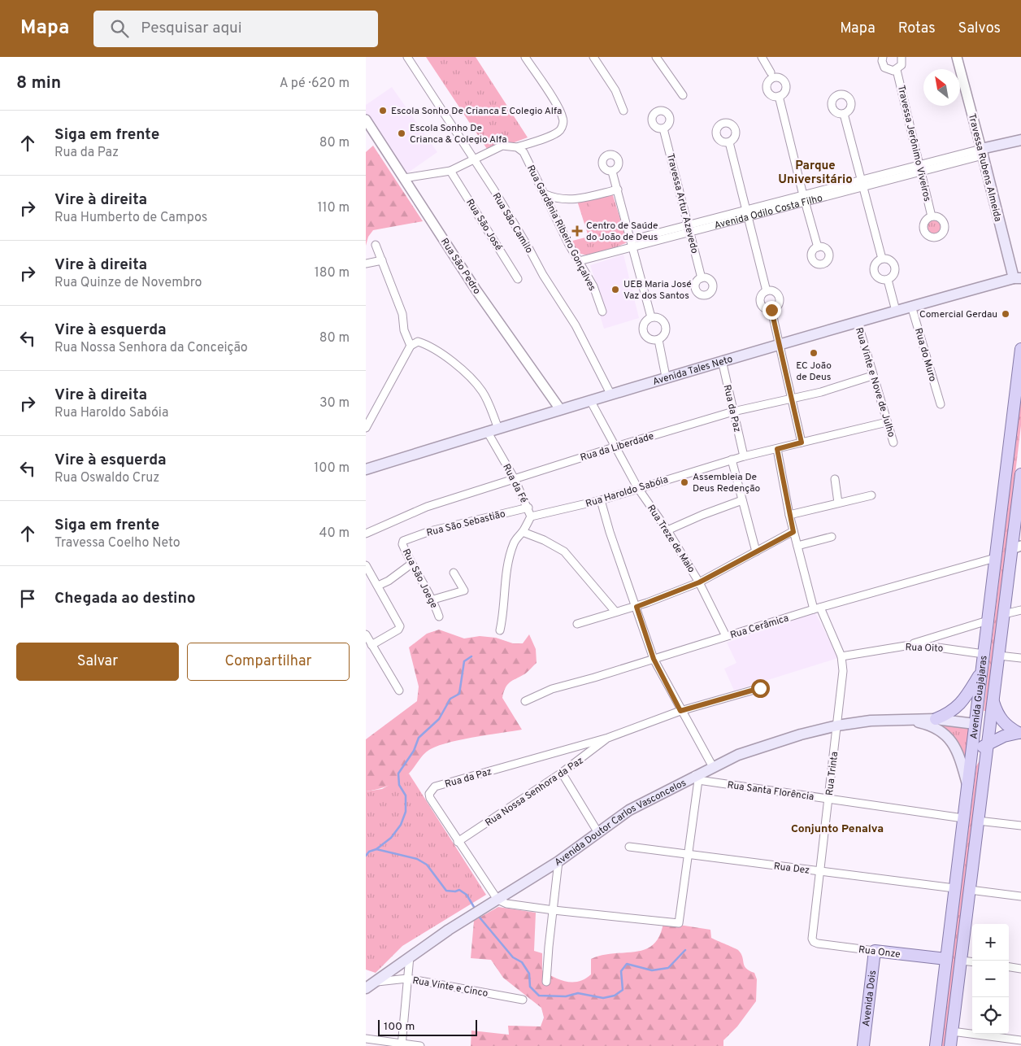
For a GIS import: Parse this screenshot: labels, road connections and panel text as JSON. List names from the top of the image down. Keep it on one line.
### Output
{"streets":{"main road":["Travessa Rubens Almeida","Avenida Odilo Costa Filho","Avenida Tales Neto","Avenida Guajajaras","Avenida Doutor Carlos Vasconcelos","Rua Onze","Avenida Dois"],"street":["Travessa Jerônimo Viveiros","Travessa Artur Azevedo","Rua São Camilo","Rua São José","Rua Gardênia Ribeiro Gonçalves","Rua São Pedro","Rua do Muro","Rua Vinte e Nove de Julho","Rua da Paz","Rua da Liberdade","Rua da Fé","Rua Haroldo Sabóia","Rua São Sebastião","Rua Treze de Maio","Rua São Joege","Rua Cerâmica","Rua Oito","Rua Trinta","Rua Santa Florência","Rua Nossa Senhora da Paz","Rua Dez","Rua Vinte e Cinco"]},"crossings":[["Travessa Jerônimo Viveiros","Avenida Odilo Costa Filho"],["Travessa Rubens Almeida","Avenida Odilo Costa Filho"],["Travessa Rubens Almeida","Avenida Tales Neto"],["Travessa Artur Azevedo","Avenida Odilo Costa Filho"],["Avenida Odilo Costa Filho","Rua Gardênia Ribeiro Gonçalves"],["Rua São Camilo","Avenida Tales Neto"],["Rua São Pedro","Avenida Tales Neto"],["Rua do Muro","Avenida Tales Neto"],["Avenida Tales Neto","Rua Vinte e Nove de Julho"],["Avenida Tales Neto","Rua da Paz"],["Avenida Tales Neto","Rua da Fé"],["Avenida Tales Neto","Rua Treze de Maio"],["Rua Vinte e Nove de Julho","Rua da Liberdade"],["Rua Vinte e Nove de Julho","Rua Haroldo Sabóia"],["Rua da Paz","Rua da Liberdade"],["Rua da Paz","Rua Haroldo Sabóia"],["Rua da Paz","Rua Nossa Senhora da Paz"],["Rua da Paz","Avenida Doutor Carlos Vasconcelos"],["Rua da Liberdade","Rua da Fé"],["Rua da Liberdade","Rua Treze de Maio"],["Rua da Fé","Rua Haroldo Sabóia"],["Rua da Fé","Rua São Sebastião"],["Rua Haroldo Sabóia","Rua Treze de Maio"],["Rua Haroldo Sabóia","Rua Trinta"],["Rua São Sebastião","Rua São Joege"],["Rua Treze de Maio","Rua Cerâmica"],["Rua Cerâmica","Avenida Guajajaras"],["Rua Cerâmica","Rua Trinta"],["Rua Oito","Avenida Guajajaras"],["Rua Oito","Rua Trinta"],["Avenida Guajajaras","Rua Santa Florência"],["Avenida Guajajaras","Avenida Doutor Carlos Vasconcelos"],["Avenida Guajajaras","Rua Dez"],["Avenida Guajajaras","Rua Onze"],["Rua Trinta","Rua Santa Florência"],["Rua Trinta","Avenida Doutor Carlos Vasconcelos"],["Rua Trinta","Rua Dez"],["Rua Trinta","Rua Onze"],["Rua Santa Florência","Avenida Doutor Carlos Vasconcelos"],["Avenida Doutor Carlos Vasconcelos","Rua Vinte e Cinco"],["Rua Onze","Avenida Dois"]],"districts":["Parque Universitário","Conjunto Penalva"],"places":{"other":["Escola Sonho De Crianca E Colegio Alfa","Escola Sonho De Crianca & Colegio Alfa","UEB Maria José Vaz dos Santos","Comercial Gerdau","EC João de Deus","Assembleia De Deus Redenção"],"health":["Centro de Saúde do João de Deus"]},"scale_bar":"100 m","north":"top left","page":{"header":"Mapa","search":"Pesquisar aqui","nav":["Mapa","Rotas","Salvos"],"heading":["8 min","A pé · 620 m"],"list":[["Siga em frente","Rua da Paz","80 m"],["Vire à direita","Rua Humberto de Campos","110 m"],["Vire à direita","Rua Quinze de Novembro","180 m"],["Vire à esquerda","Rua Nossa Senhora da Conceição","80 m"],["Vire à direita","Rua Haroldo Sabóia","30 m"],["Vire à esquerda","Rua Oswaldo Cruz","100 m"],["Siga em frente","Travessa Coelho Neto","40 m"],"Chegada ao destino"],"buttons":["Salvar","Compartilhar"],"map_buttons":["+","−"],"scale":"100 m"}}
